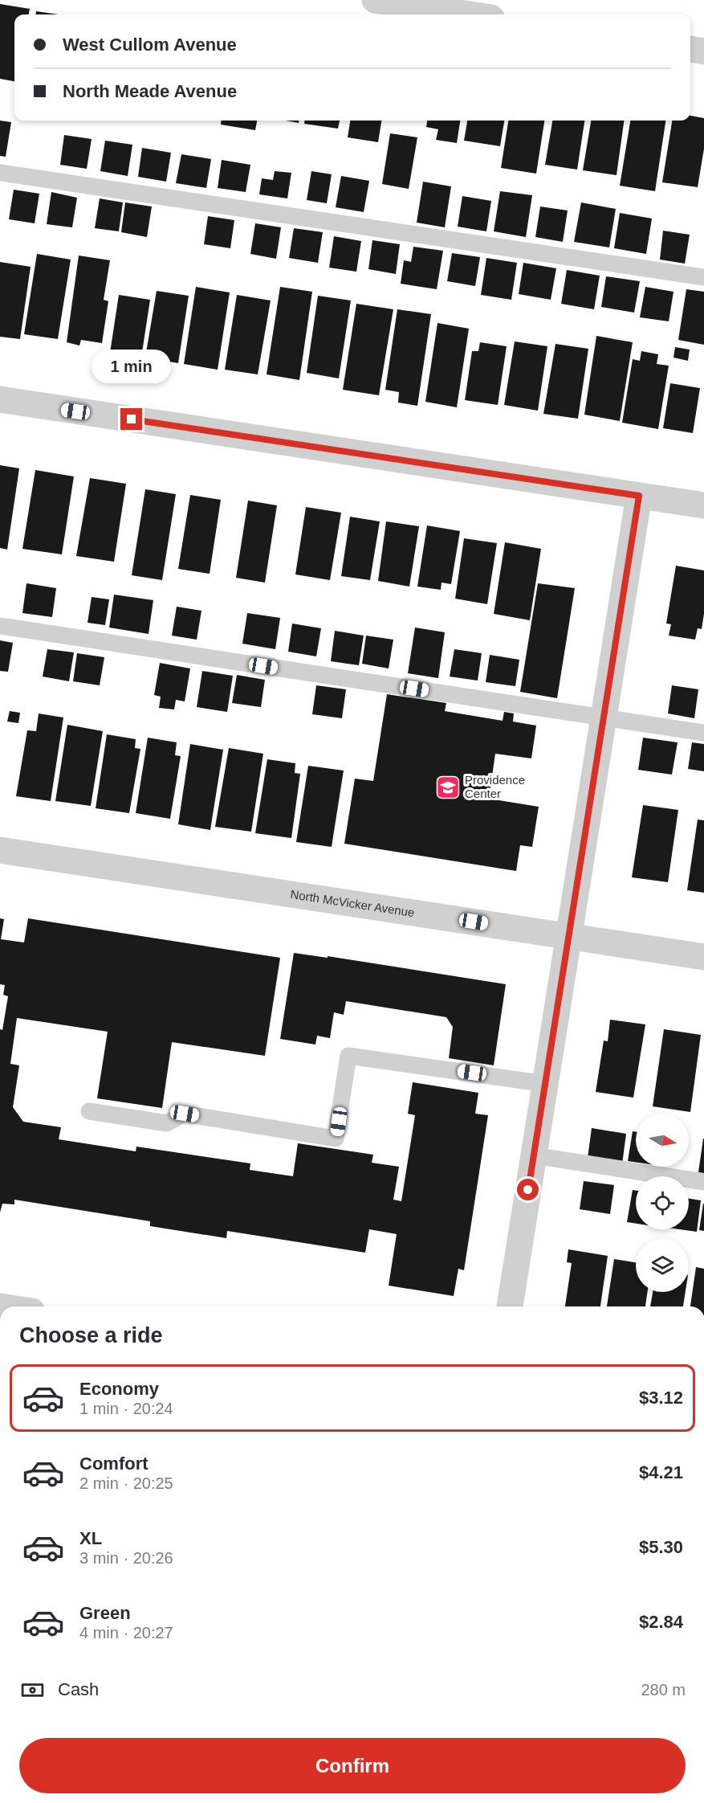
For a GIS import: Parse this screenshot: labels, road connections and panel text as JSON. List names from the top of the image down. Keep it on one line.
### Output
{"streets":{"street":["North McVicker Avenue"]},"places":{"school or university":["Providence Center"]},"north":"right","page":{"banner":["West Cullom Avenue","North Meade Avenue"],"bubble":"1 min","heading":"Choose a ride","list":[{"name":"Economy","note":"1 min · 20:24","value":"$3.12"},{"name":"Comfort","note":"2 min · 20:25","value":"$4.21"},{"name":"XL","note":"3 min · 20:26","value":"$5.30"},{"name":"Green","note":"4 min · 20:27","value":"$2.84"}],"pay":["Cash","280 m"],"buttons":"Confirm"}}
